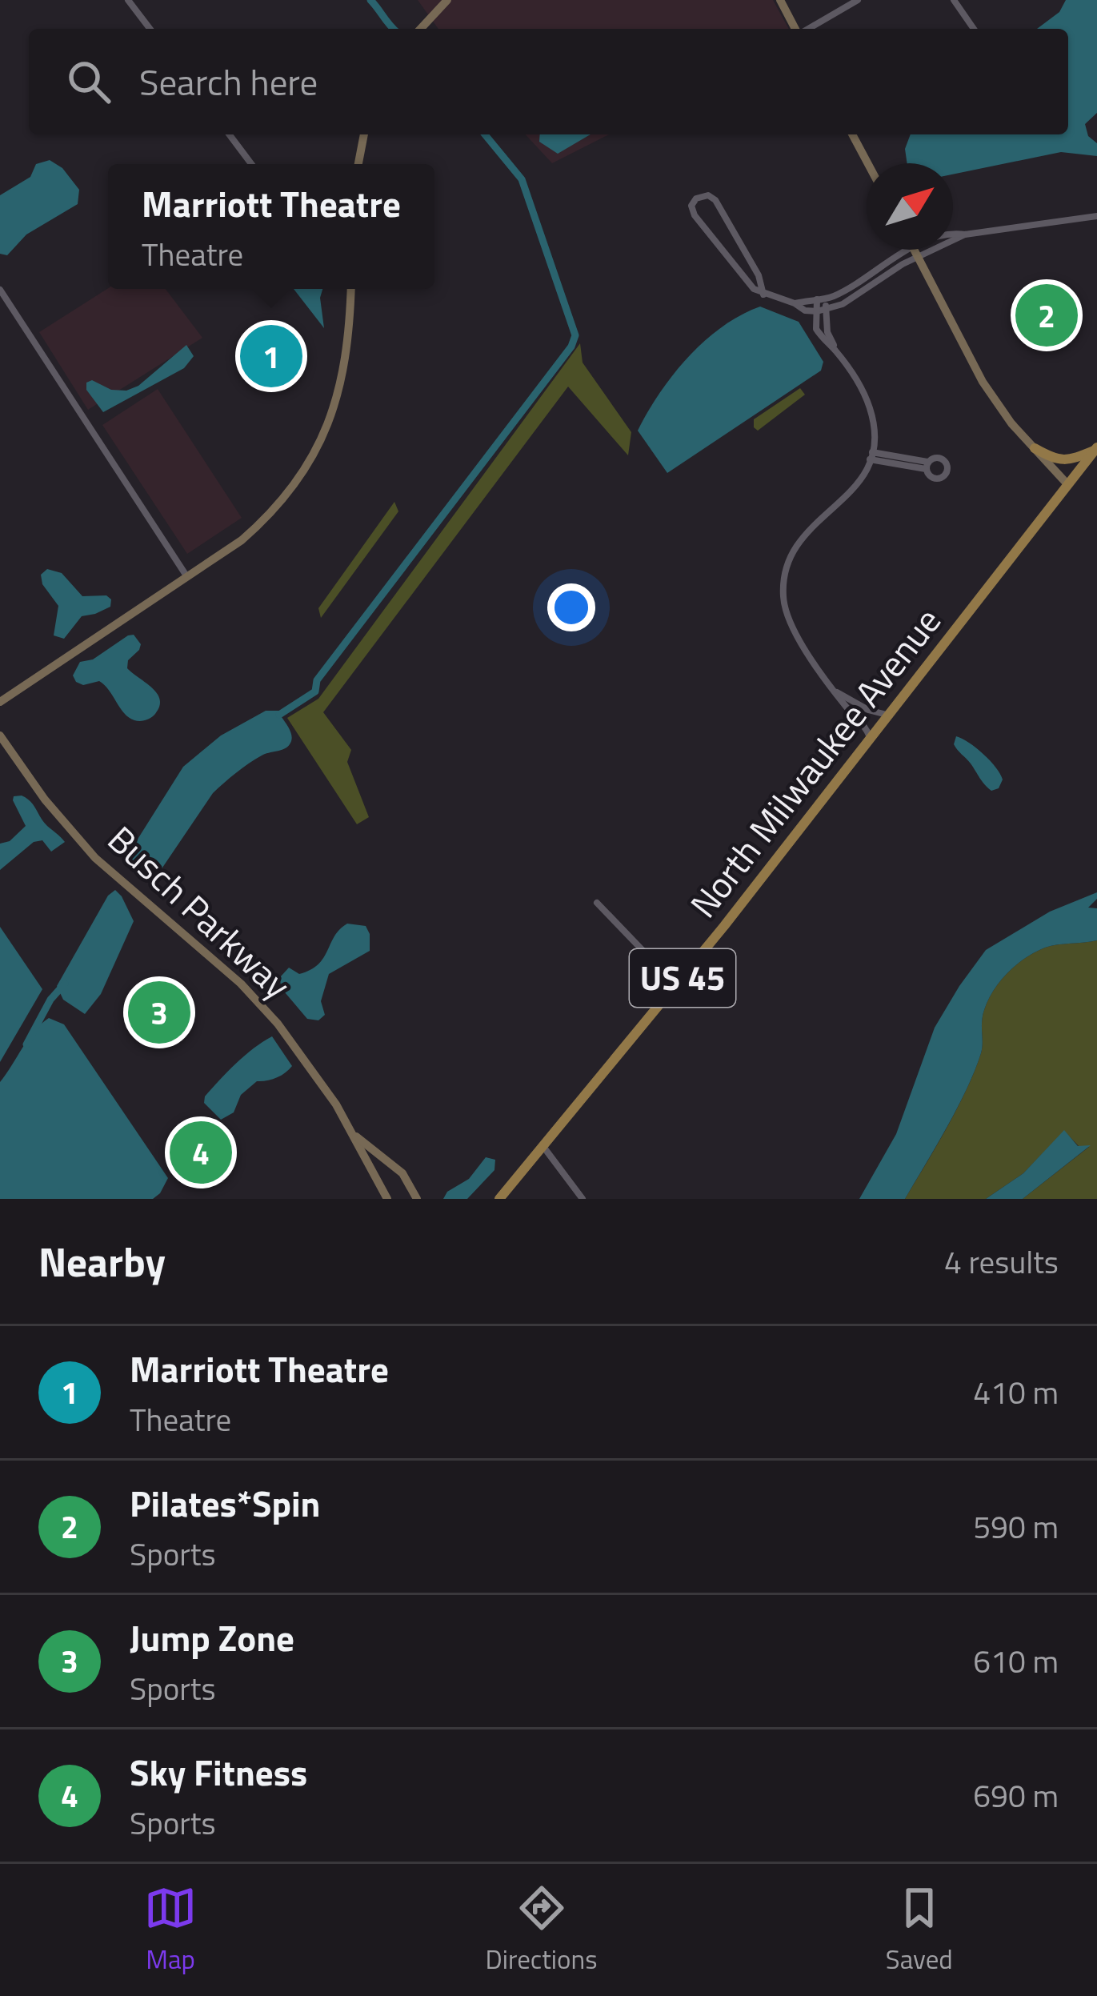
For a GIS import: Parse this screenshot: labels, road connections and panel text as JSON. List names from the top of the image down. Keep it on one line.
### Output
{"streets":{"main road":["North Milwaukee Avenue","US 45"],"street":["Busch Parkway"]},"north":"top right","page":{"search":"Search here","popup":["Marriott Theatre","Theatre"],"pins":["2","1","3","4"],"heading":["Nearby","4 results"],"list":[{"mark":"1","name":"Marriott Theatre","note":"Theatre","value":"410 m"},{"mark":"2","name":"Pilates*Spin","note":"Sports","value":"590 m"},{"mark":"3","name":"Jump Zone","note":"Sports","value":"610 m"},{"mark":"4","name":"Sky Fitness","note":"Sports","value":"690 m"}],"nav":["Map","Directions","Saved"]}}
